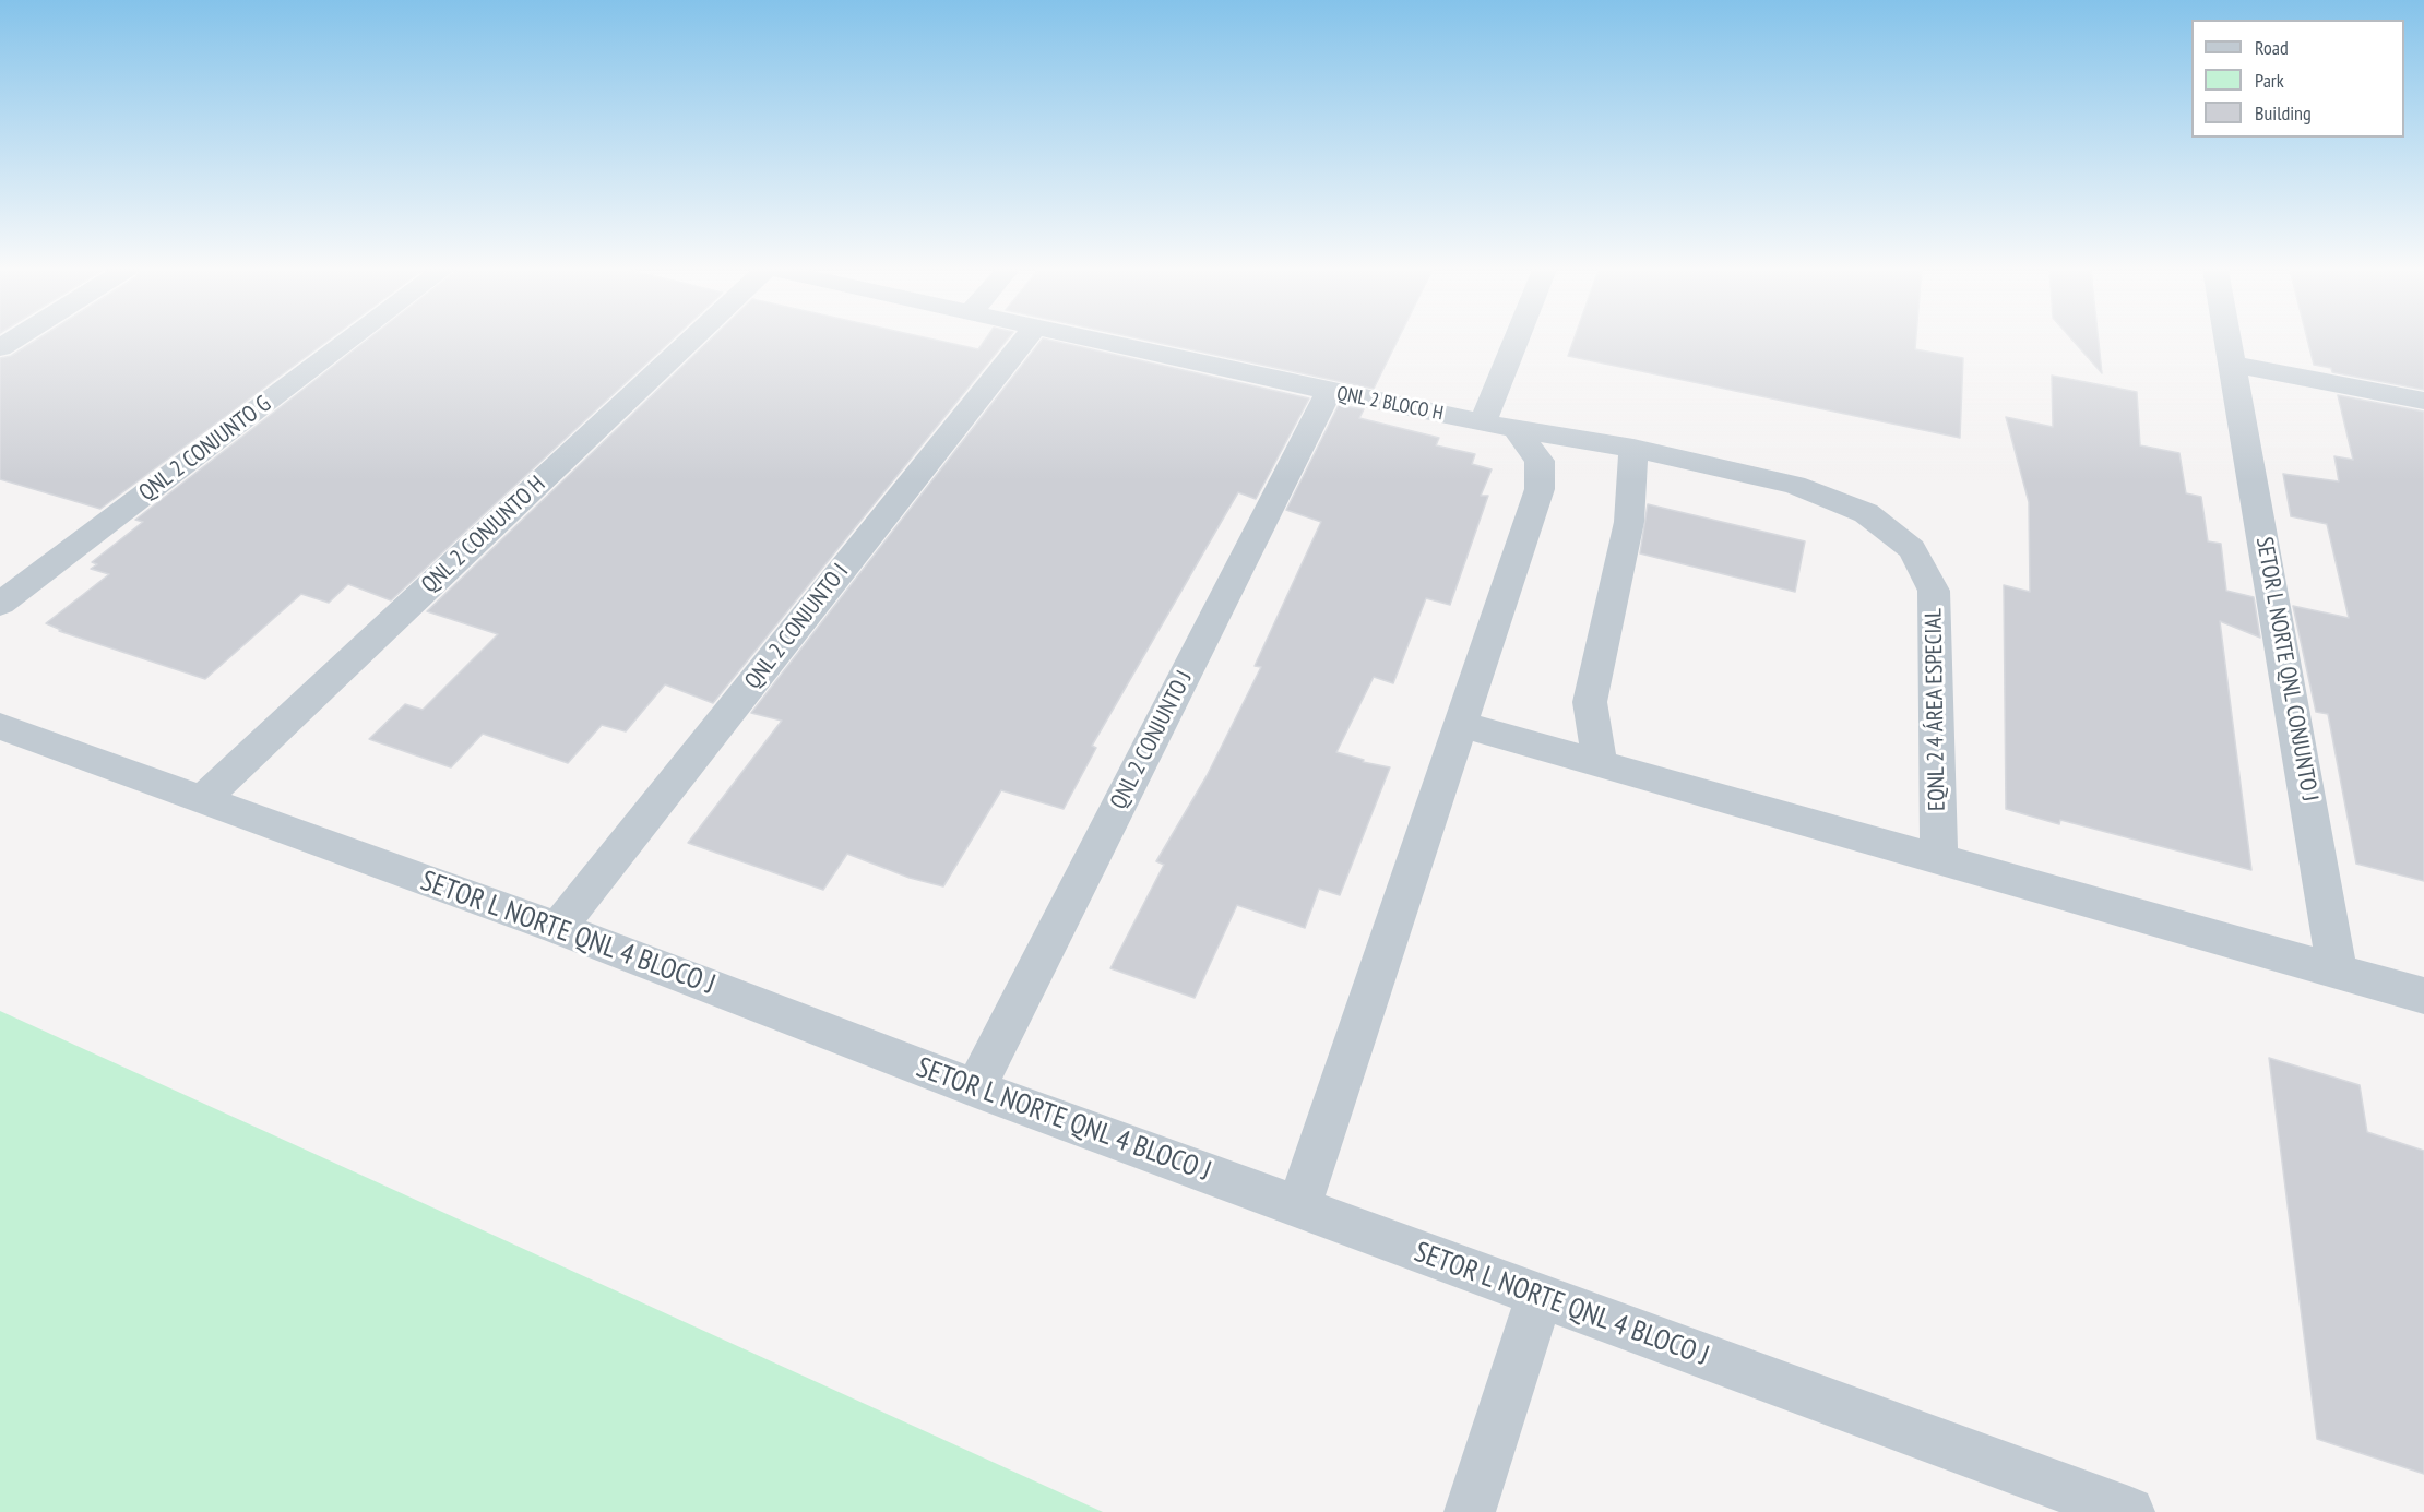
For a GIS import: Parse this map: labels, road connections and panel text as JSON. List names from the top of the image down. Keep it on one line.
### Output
{"streets":{"street":["QNL 2 BLOCO H","QNL 2 CONJUNTO G","QNL 2 CONJUNTO H","QNL 2 CONJUNTO I","SETOR L NORTE QNL CONJUNTO J","EQNL 2 4 ÁREA ESPECIAL","QNL 2 CONJUNTO J","SETOR L NORTE QNL 4 BLOCO J"]},"crossings":[["QNL 2 BLOCO H","EQNL 2 4 ÁREA ESPECIAL"],["QNL 2 BLOCO H","QNL 2 CONJUNTO J"],["QNL 2 CONJUNTO H","SETOR L NORTE QNL 4 BLOCO J"],["QNL 2 CONJUNTO I","SETOR L NORTE QNL 4 BLOCO J"],["QNL 2 CONJUNTO J","SETOR L NORTE QNL 4 BLOCO J"]],"legend":["Road","Park","Building"]}
